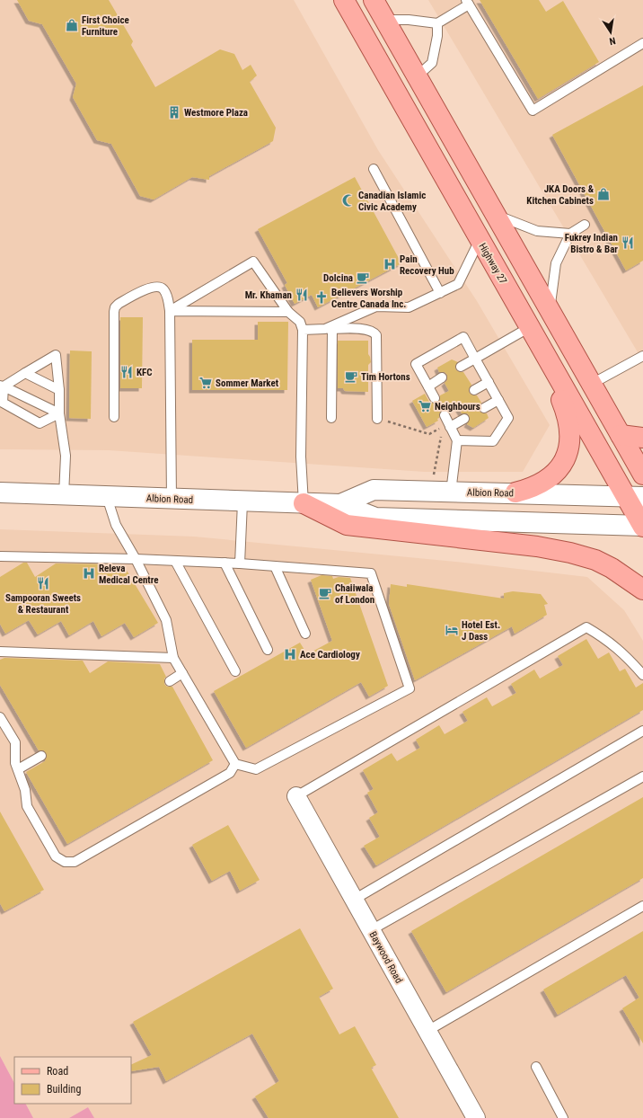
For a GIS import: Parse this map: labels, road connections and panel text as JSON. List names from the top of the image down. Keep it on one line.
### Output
{"streets":{"main road":["Highway 27","Albion Road"],"street":["Baywood Road"]},"crossings":[["Highway 27","Albion Road"]],"places":{"shop":["First Choice Furniture","JKA Doors & Kitchen Cabinets"],"building":["Westmore Plaza"],"mosque":["Canadian Islamic Civic Academy"],"restaurant":["Fukrey Indian Bistro & Bar","Mr. Khaman","KFC","Sampooran Sweets & Restaurant"],"hospital":["Pain Recovery Hub","Releva Medical Centre","Ace Cardiology"],"cafe":["Dolcina","Tim Hortons","Chaiiwala of London"],"church":["Believers Worship Centre Canada Inc."],"supermarket":["Sommer Market","Neighbours"],"hotel":["Hotel Est. J Dass"]},"legend":["Road","Building"],"north":"bottom"}
